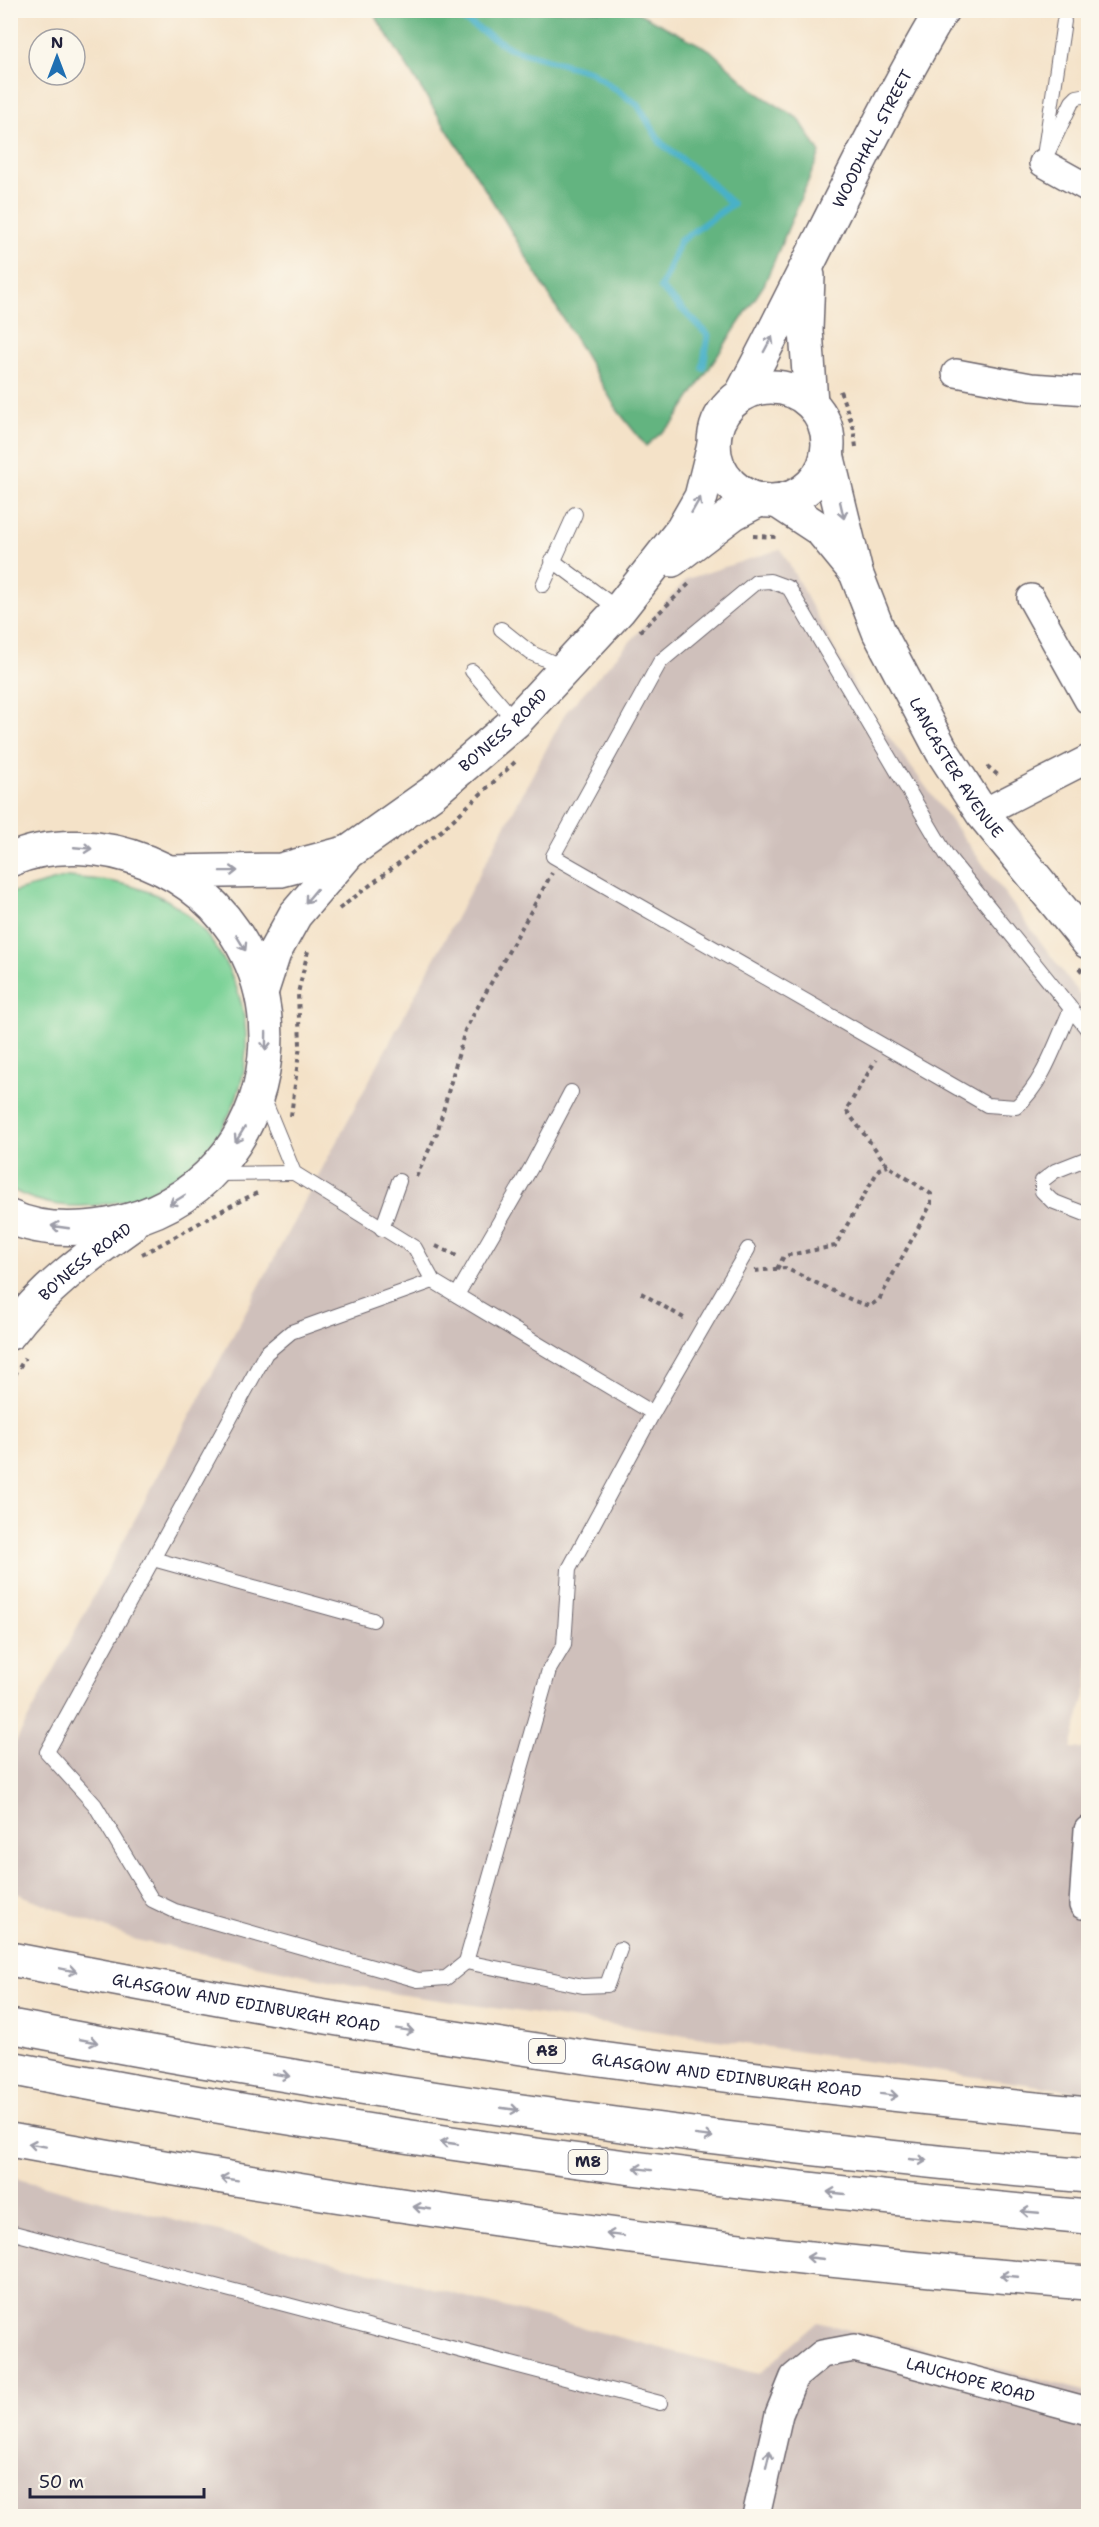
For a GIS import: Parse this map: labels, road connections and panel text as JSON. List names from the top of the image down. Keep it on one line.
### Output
{"streets":{"main road":["WOODHALL STREET","BO'NESS ROAD","LANCASTER AVENUE","GLASGOW AND EDINBURGH ROAD","A8","M8"],"street":["LAUCHOPE ROAD"]},"crossings":[["WOODHALL STREET","BO'NESS ROAD"],["WOODHALL STREET","LANCASTER AVENUE"],["BO'NESS ROAD","LANCASTER AVENUE"]],"scale_bar":"50 m","north":"top"}
